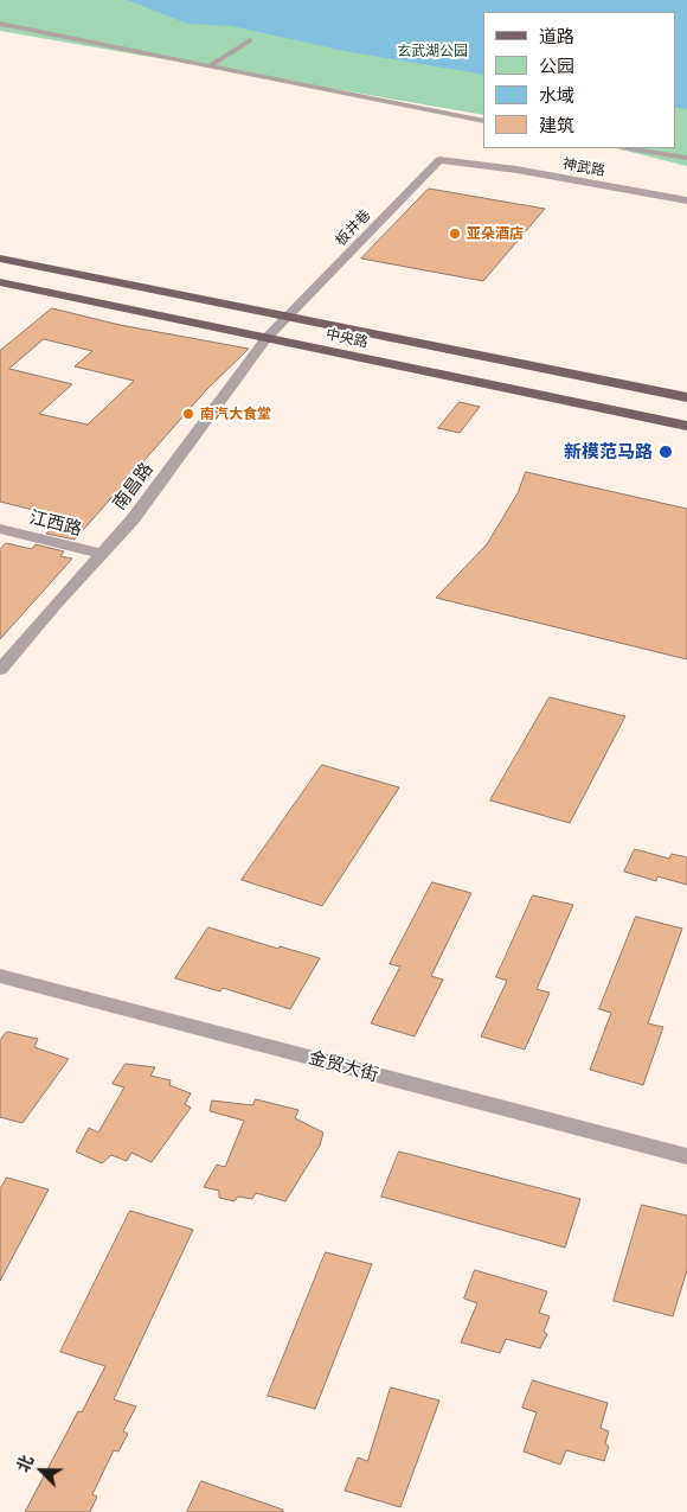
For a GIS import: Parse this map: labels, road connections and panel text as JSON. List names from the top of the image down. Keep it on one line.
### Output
{"streets":{"main road":["中央路"],"street":["神武路","板井巷","南昌路","江西路","金贸大街"]},"crossings":[["神武路","板井巷"],["板井巷","中央路"],["板井巷","南昌路"],["中央路","南昌路"],["南昌路","江西路"]],"parks":["玄武湖公园"],"places":["亚朵酒店","南汽大食堂","新模范马路"],"legend":["道路","公园","水域","建筑"],"north":"top left"}
